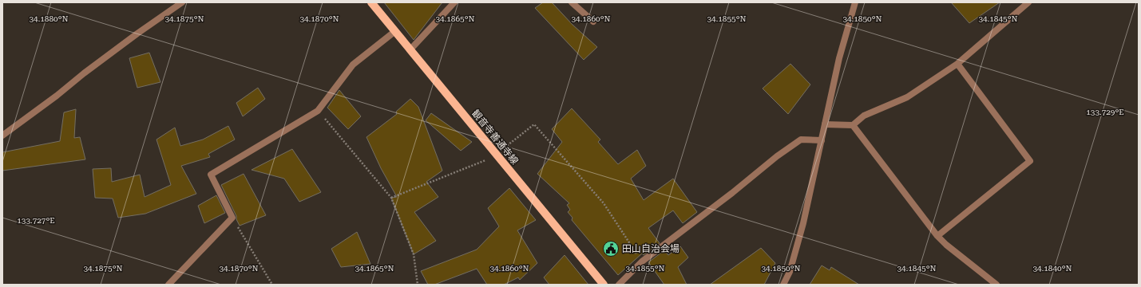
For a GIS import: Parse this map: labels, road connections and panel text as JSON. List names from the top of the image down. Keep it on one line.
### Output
{"streets":{"main road":["観音寺善通寺線"]},"places":{"public building":["田山自治会場"]},"coordinates":["34.1880°N","34.1875°N","34.1870°N","34.1865°N","34.1860°N","34.1855°N","34.1850°N","34.1845°N","133.729°E","133.727°E","34.1840°N"]}
